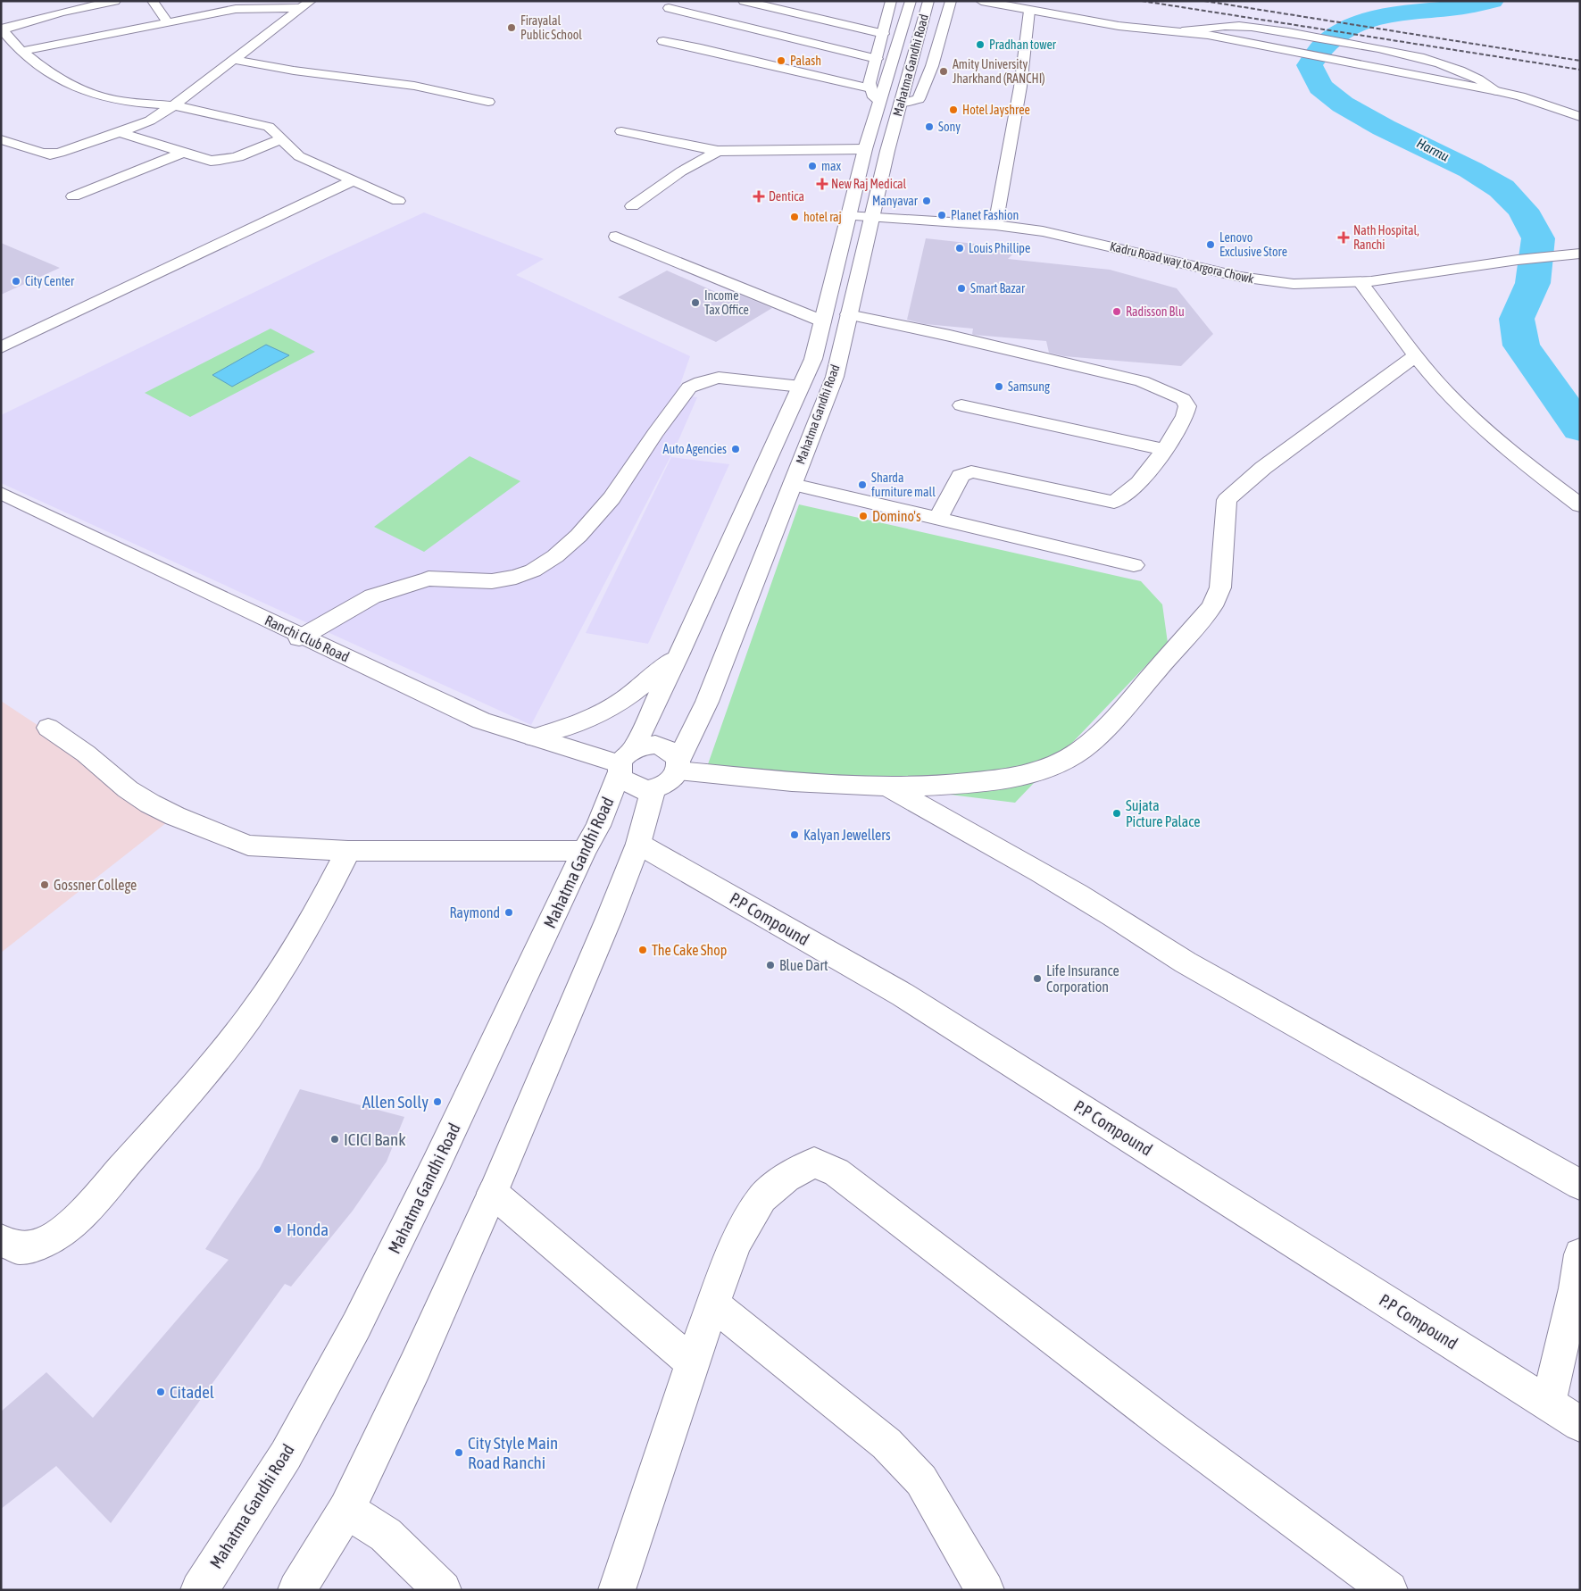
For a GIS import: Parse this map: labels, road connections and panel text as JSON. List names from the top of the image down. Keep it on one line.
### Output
{"streets":{"street":["Mahatma Gandhi Road","Kadru Road way to Argora Chowk","Ranchi Club Road","P.P Compound"]},"crossings":[["Mahatma Gandhi Road","Kadru Road way to Argora Chowk"],["Mahatma Gandhi Road","Ranchi Club Road"]],"water":["Harmu"],"places":{"other":["Firayalal Public School","Pradhan tower","Palash","Amity University Jharkhand (RANCHI)","Hotel Jayshree","Sony","max","Manyavar","Planet Fashion","hotel raj","Lenovo Exclusive Store","Louis Phillipe","City Center","Smart Bazar","Income Tax Office","Radisson Blu","Samsung","Auto Agencies","Sharda furniture mall","Domino's","Sujata Picture Palace","Kalyan Jewellers","Gossner College","Raymond","The Cake Shop","Blue Dart","Life Insurance Corporation","Allen Solly","ICICI Bank","Honda","Citadel","City Style Main Road Ranchi"],"health":["New Raj Medical","Dentica","Nath Hospital, Ranchi"]}}
